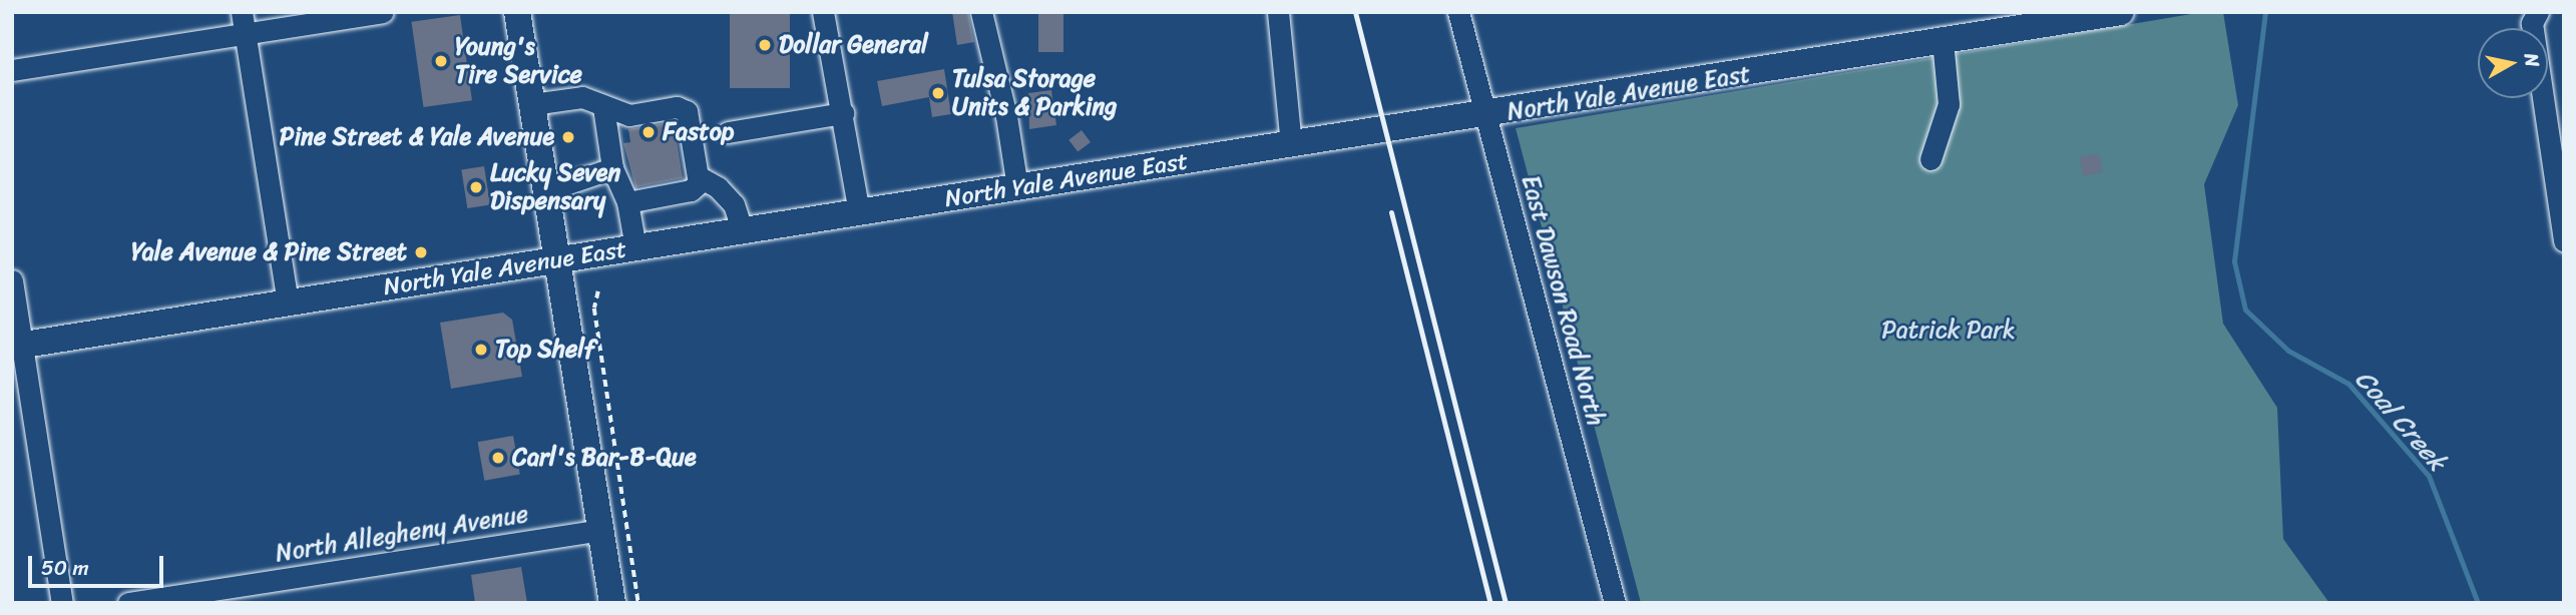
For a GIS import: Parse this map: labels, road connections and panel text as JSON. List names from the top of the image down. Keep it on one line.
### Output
{"streets":{"main road":["North Yale Avenue East"],"street":["East Dawson Road North","North Allegheny Avenue"]},"crossings":[["North Yale Avenue East","East Dawson Road North"]],"water":["Coal Creek"],"parks":["Patrick Park"],"places":["Dollar General","Young's Tire Service","Tulsa Storage Units & Parking","Fastop","Pine Street & Yale Avenue","Lucky Seven Dispensary","Yale Avenue & Pine Street","Top Shelf","Carl's Bar-B-Que"],"scale_bar":"50 m","north":"right"}
